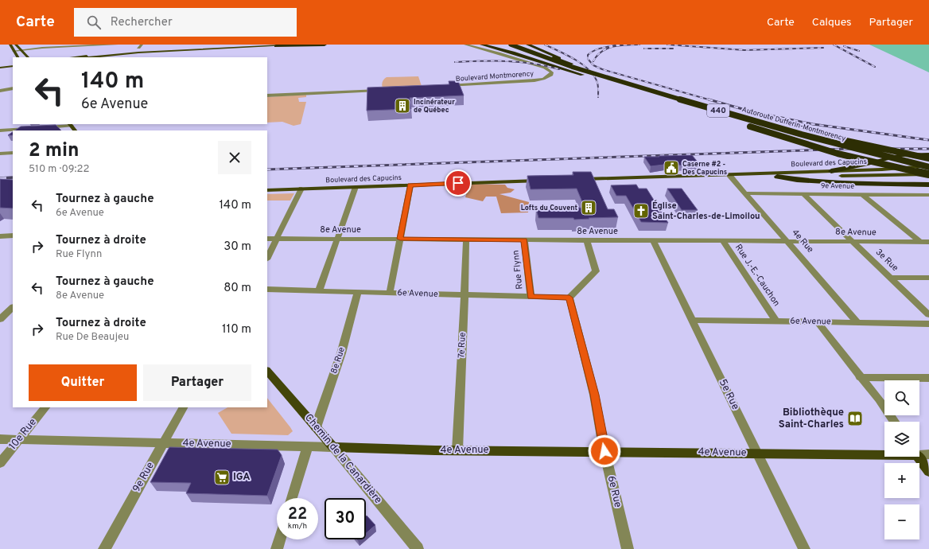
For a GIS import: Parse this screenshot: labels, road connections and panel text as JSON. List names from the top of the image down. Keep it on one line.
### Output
{"streets":{"highway":["440","Autoroute Dufferin-Montmorency"],"main road":["Boulevard des Capucins","4e Avenue","Chemin de la Canardière"],"street":["Boulevard Montmorency","9e Avenue","8e Avenue","4e Rue","3e Rue","Rue Flynn","Rue J.-E.-Cauchon","6e Avenue","7e Rue","8e Rue","5e Rue","10e Rue","9e Rue","6e Rue"]},"crossings":[["Autoroute Dufferin-Montmorency","Boulevard des Capucins"],["Boulevard des Capucins","4e Rue"],["9e Avenue","4e Rue"],["9e Avenue","3e Rue"],["8e Avenue","4e Rue"],["8e Avenue","3e Rue"],["8e Avenue","Rue Flynn"],["8e Avenue","Rue J.-E.-Cauchon"],["8e Avenue","7e Rue"],["8e Avenue","5e Rue"],["4e Rue","6e Avenue"],["Rue Flynn","6e Avenue"],["Rue J.-E.-Cauchon","6e Avenue"],["6e Avenue","7e Rue"],["6e Avenue","8e Rue"],["6e Avenue","5e Rue"],["6e Avenue","6e Rue"],["7e Rue","4e Avenue"],["8e Rue","Chemin de la Canardière"],["5e Rue","4e Avenue"],["10e Rue","4e Avenue"],["4e Avenue","Chemin de la Canardière"],["4e Avenue","9e Rue"],["4e Avenue","6e Rue"]],"places":{"building":["Incinérateur de Québec","Lofts du Couvent"],"public building":["Caserne #2 - Des Capucins"],"church":["Église Saint-Charles-de-Limoilou"],"library":["Bibliothèque Saint-Charles"],"supermarket":["IGA"]},"page":{"header":"Carte","search":"Rechercher","nav":["Carte","Calques","Partager"],"turn":["140 m","6e Avenue"],"heading":["2 min","510 m · 09:22"],"list":[{"name":"Tournez à gauche","note":"6e Avenue","value":"140 m"},{"name":"Tournez à droite","note":"Rue Flynn","value":"30 m"},{"name":"Tournez à gauche","note":"8e Avenue","value":"80 m"},{"name":"Tournez à droite","note":"Rue De Beaujeu","value":"110 m"}],"buttons":["Quitter","Partager"],"map_buttons":["+","−"],"speed":"22 km/h","limit":"30"}}
